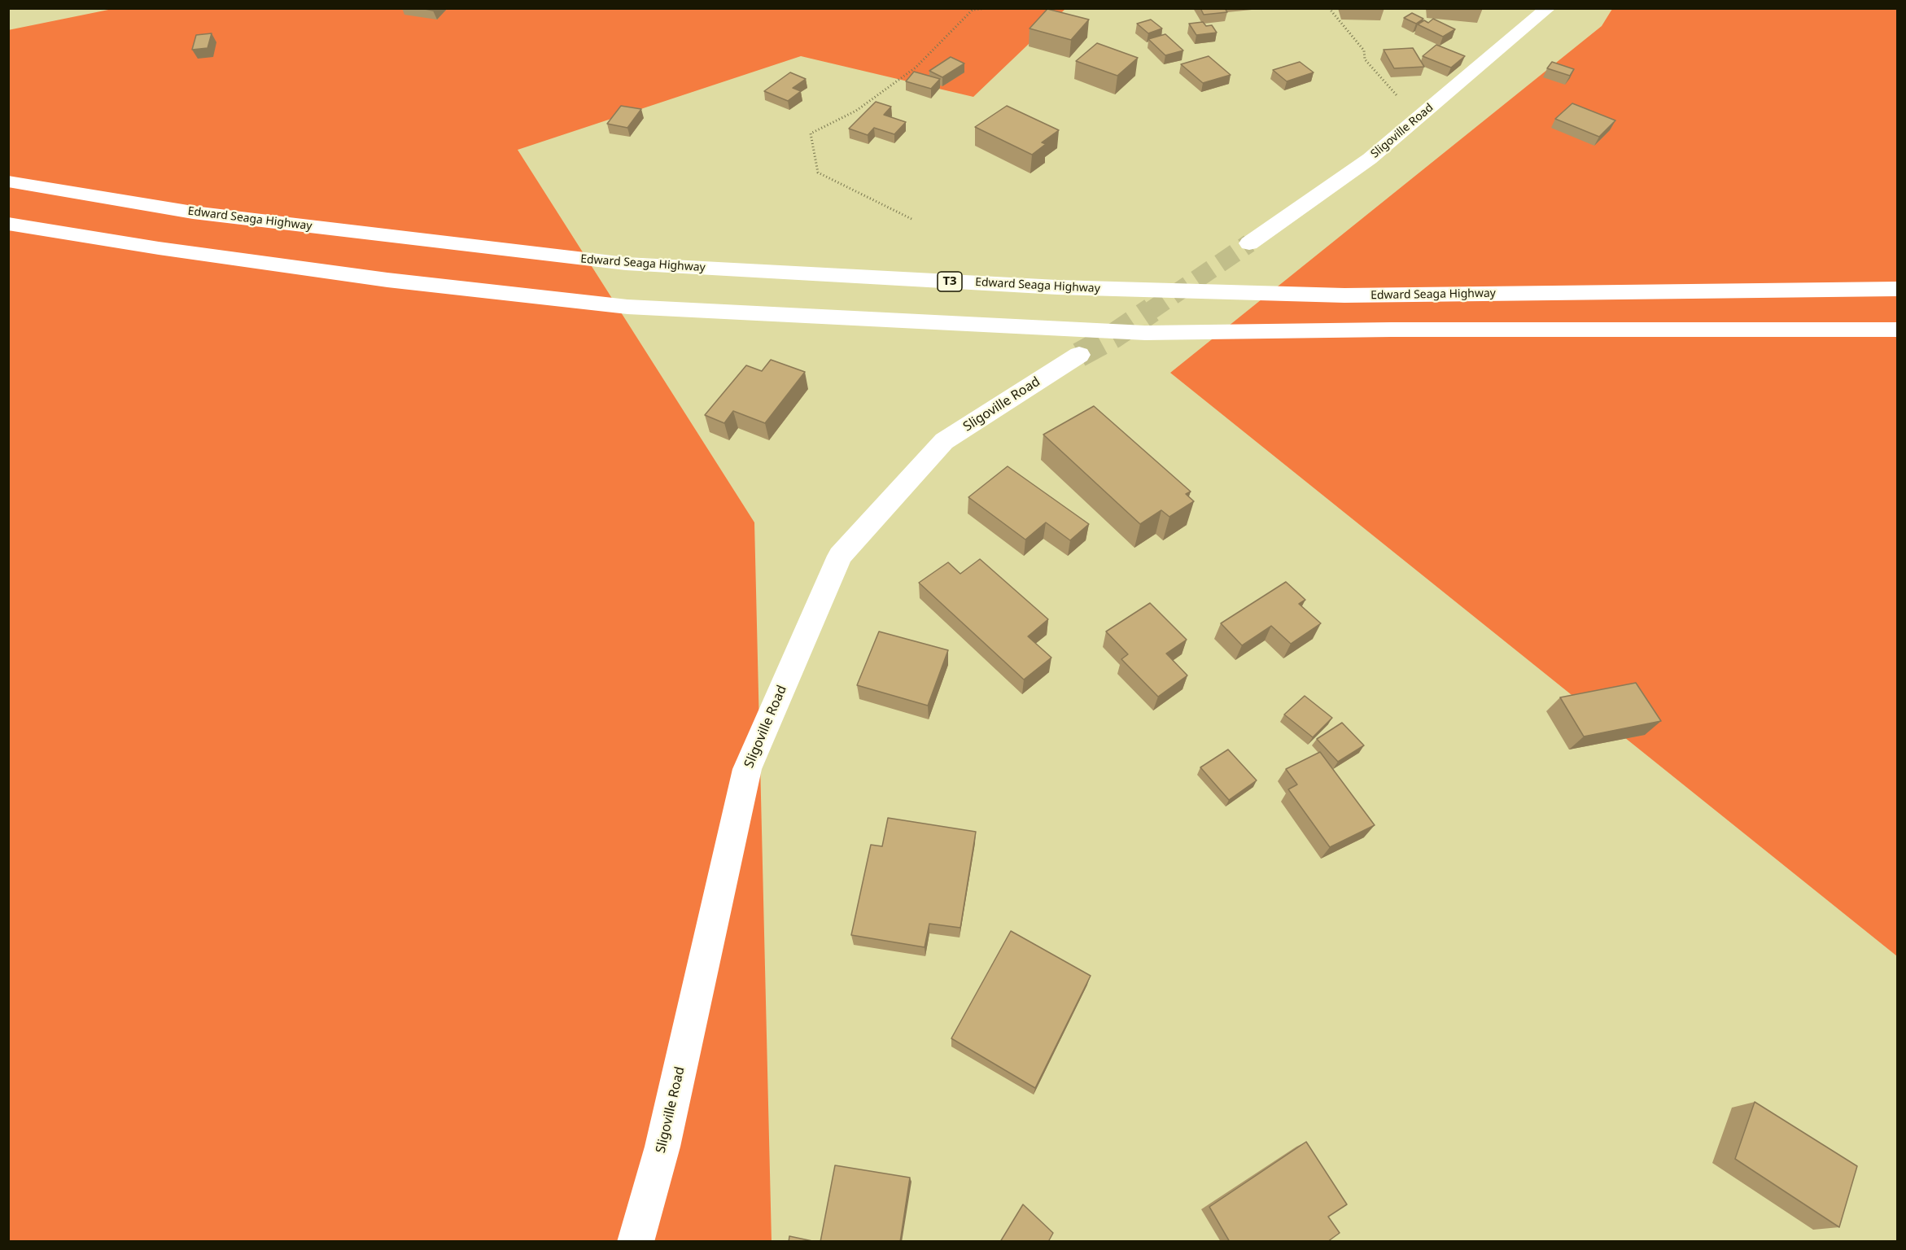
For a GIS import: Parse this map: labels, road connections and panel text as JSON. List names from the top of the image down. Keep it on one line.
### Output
{"streets":{"main road":["Sligoville Road","Edward Seaga Highway","T3"]}}
